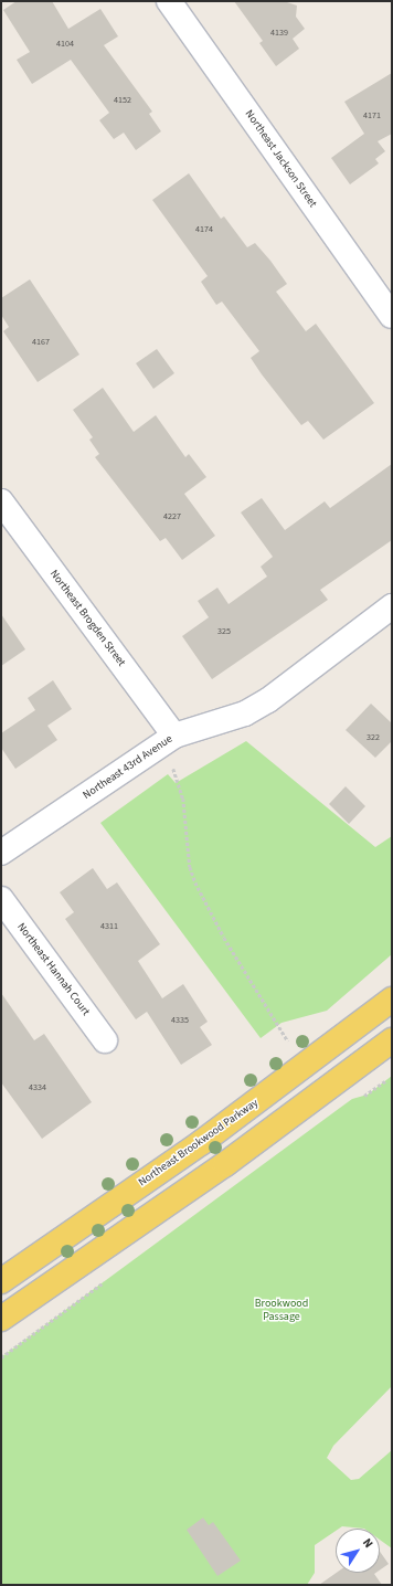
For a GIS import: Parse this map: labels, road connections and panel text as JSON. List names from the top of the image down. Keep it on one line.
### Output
{"streets":{"main road":["Northeast Brookwood Parkway"],"street":["Northeast Jackson Street","Northeast Brogden Street","Northeast 43rd Avenue","Northeast Hannah Court"]},"crossings":[["Northeast Brogden Street","Northeast 43rd Avenue"]],"parks":["Brookwood Passage"],"house_numbers":["4139","4104","4152","4171","4174","4167","4227","325","322","4311","4335","4334"],"north":"top right"}
